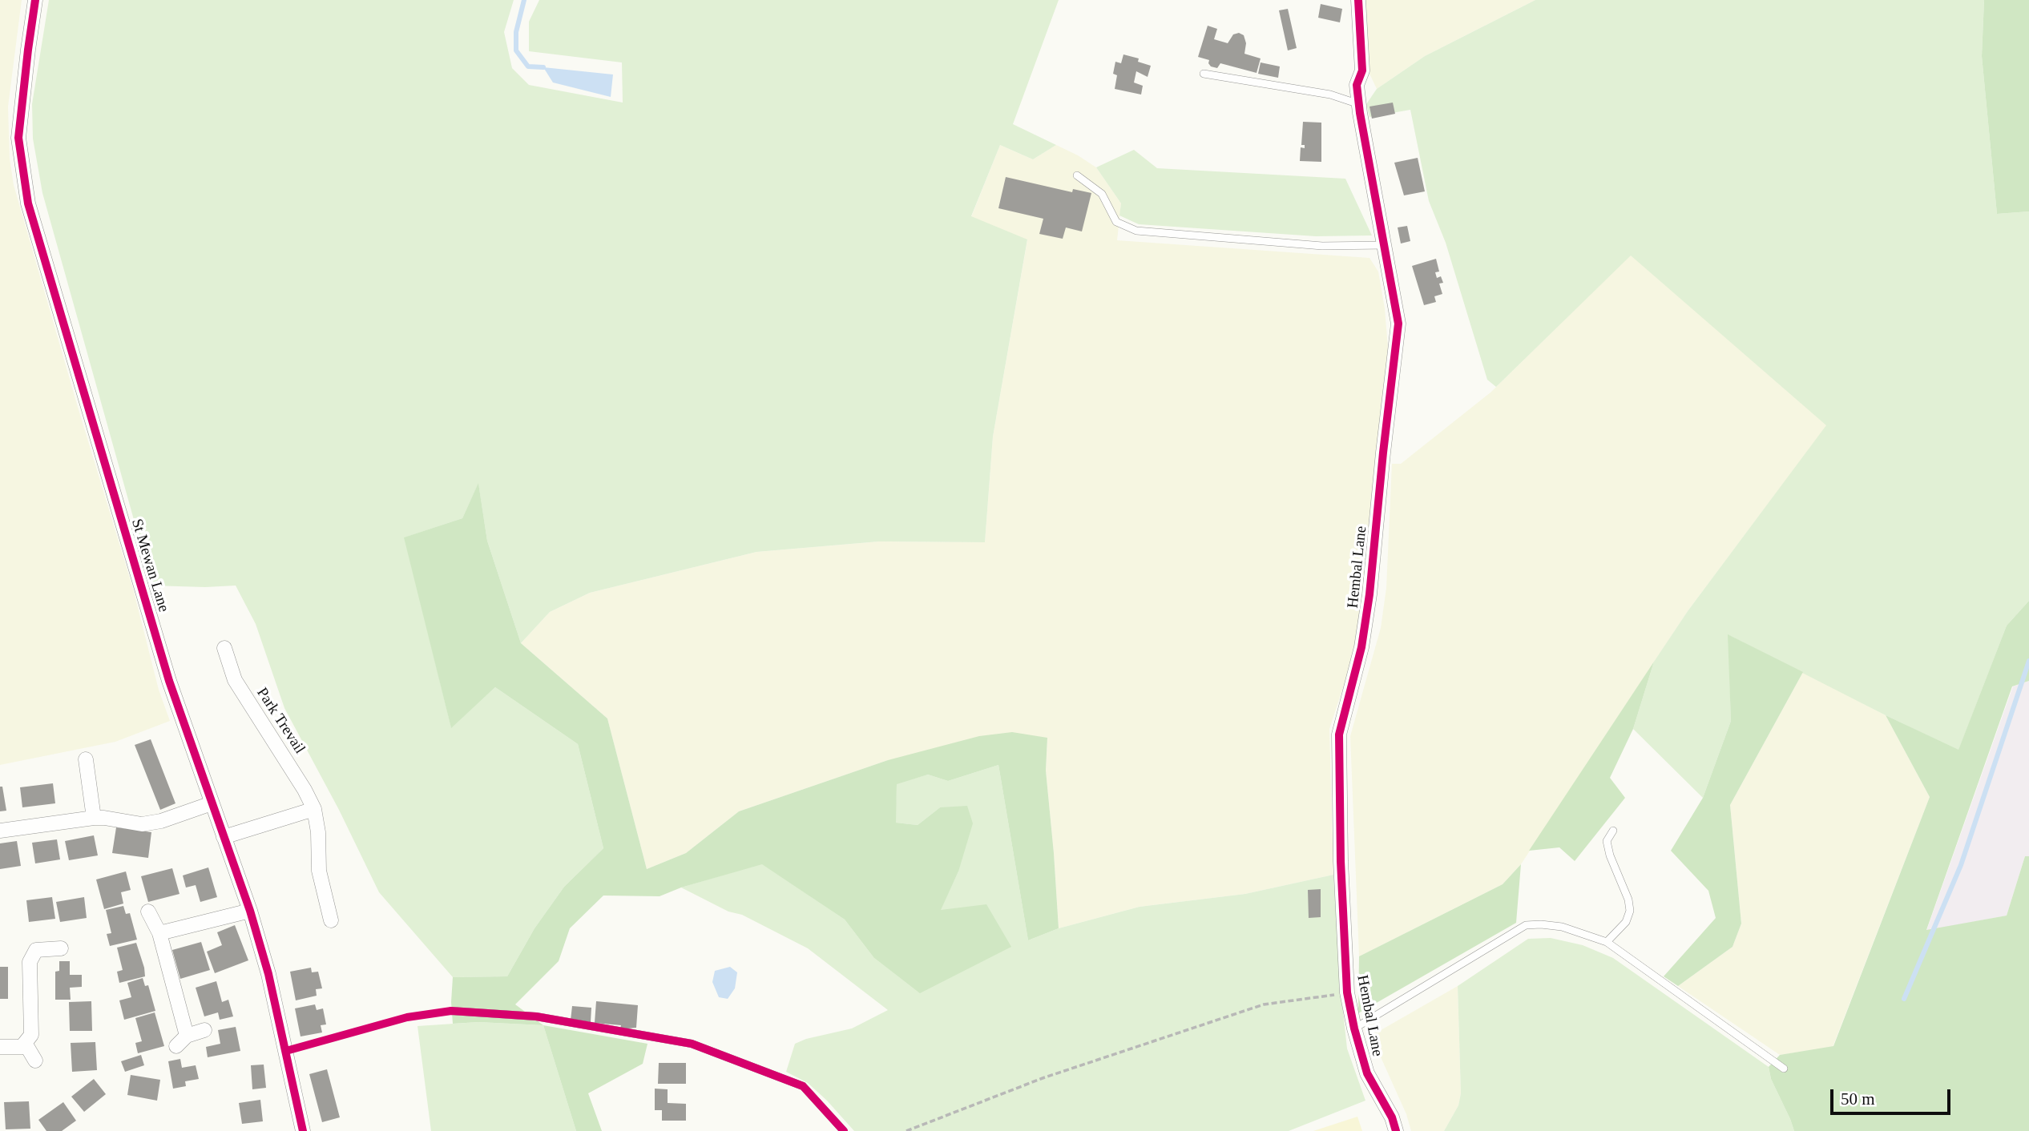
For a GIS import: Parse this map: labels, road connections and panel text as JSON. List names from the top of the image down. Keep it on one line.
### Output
{"streets":{"street":["St Mewan Lane","Hembal Lane","Park Trevail"]},"scale_bar":"50 m"}
